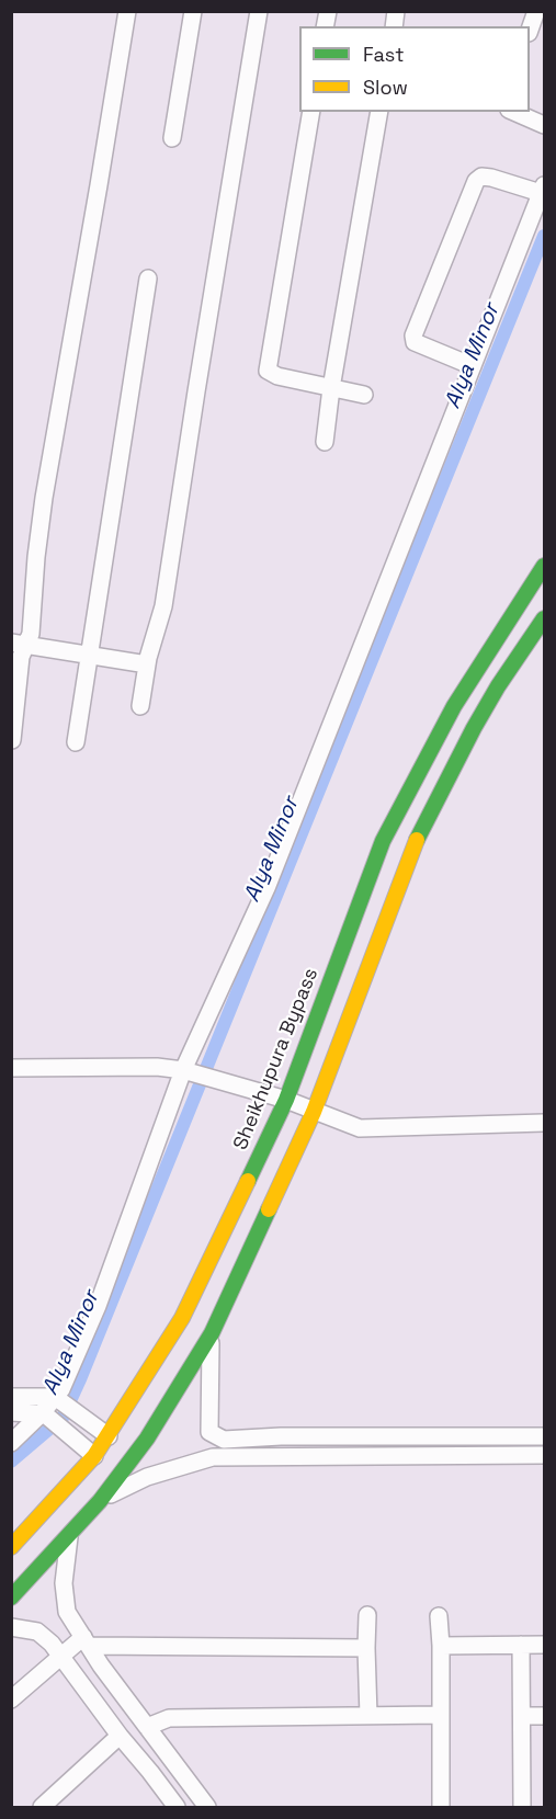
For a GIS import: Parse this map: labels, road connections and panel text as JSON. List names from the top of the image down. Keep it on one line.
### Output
{"streets":{"highway":["Sheikhupura Bypass"]},"water":["Alya Minor"],"legend":["Fast","Slow"]}
